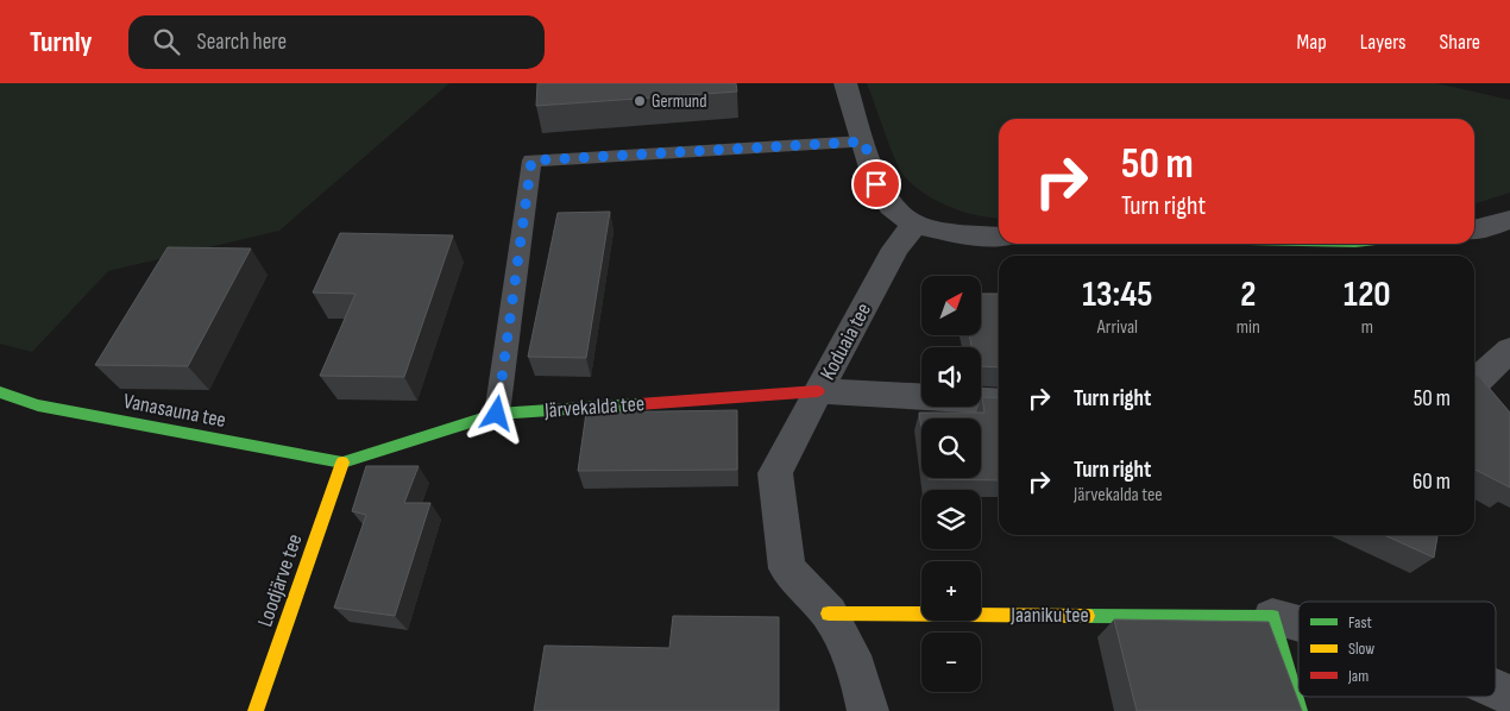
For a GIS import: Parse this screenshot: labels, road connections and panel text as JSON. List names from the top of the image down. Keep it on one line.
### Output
{"streets":{"street":["Koduaia tee","Järvekalda tee","Vanasauna tee","Loodjärve tee","Jaaniku tee"]},"crossings":[["Koduaia tee","Järvekalda tee"],["Järvekalda tee","Vanasauna tee"],["Järvekalda tee","Loodjärve tee"],["Vanasauna tee","Loodjärve tee"]],"places":["Germund"],"legend":["Fast","Slow","Jam"],"north":"top right","page":{"header":"Turnly","search":"Search here","nav":["Map","Layers","Share"],"turn":["50 m","Turn right"],"eta":["13:45","Arrival","2","min","120","m"],"map_buttons":["+","−"],"list":[{"name":"Turn right","value":"50 m"},{"name":"Turn right","note":"Järvekalda tee","value":"60 m"}]}}
